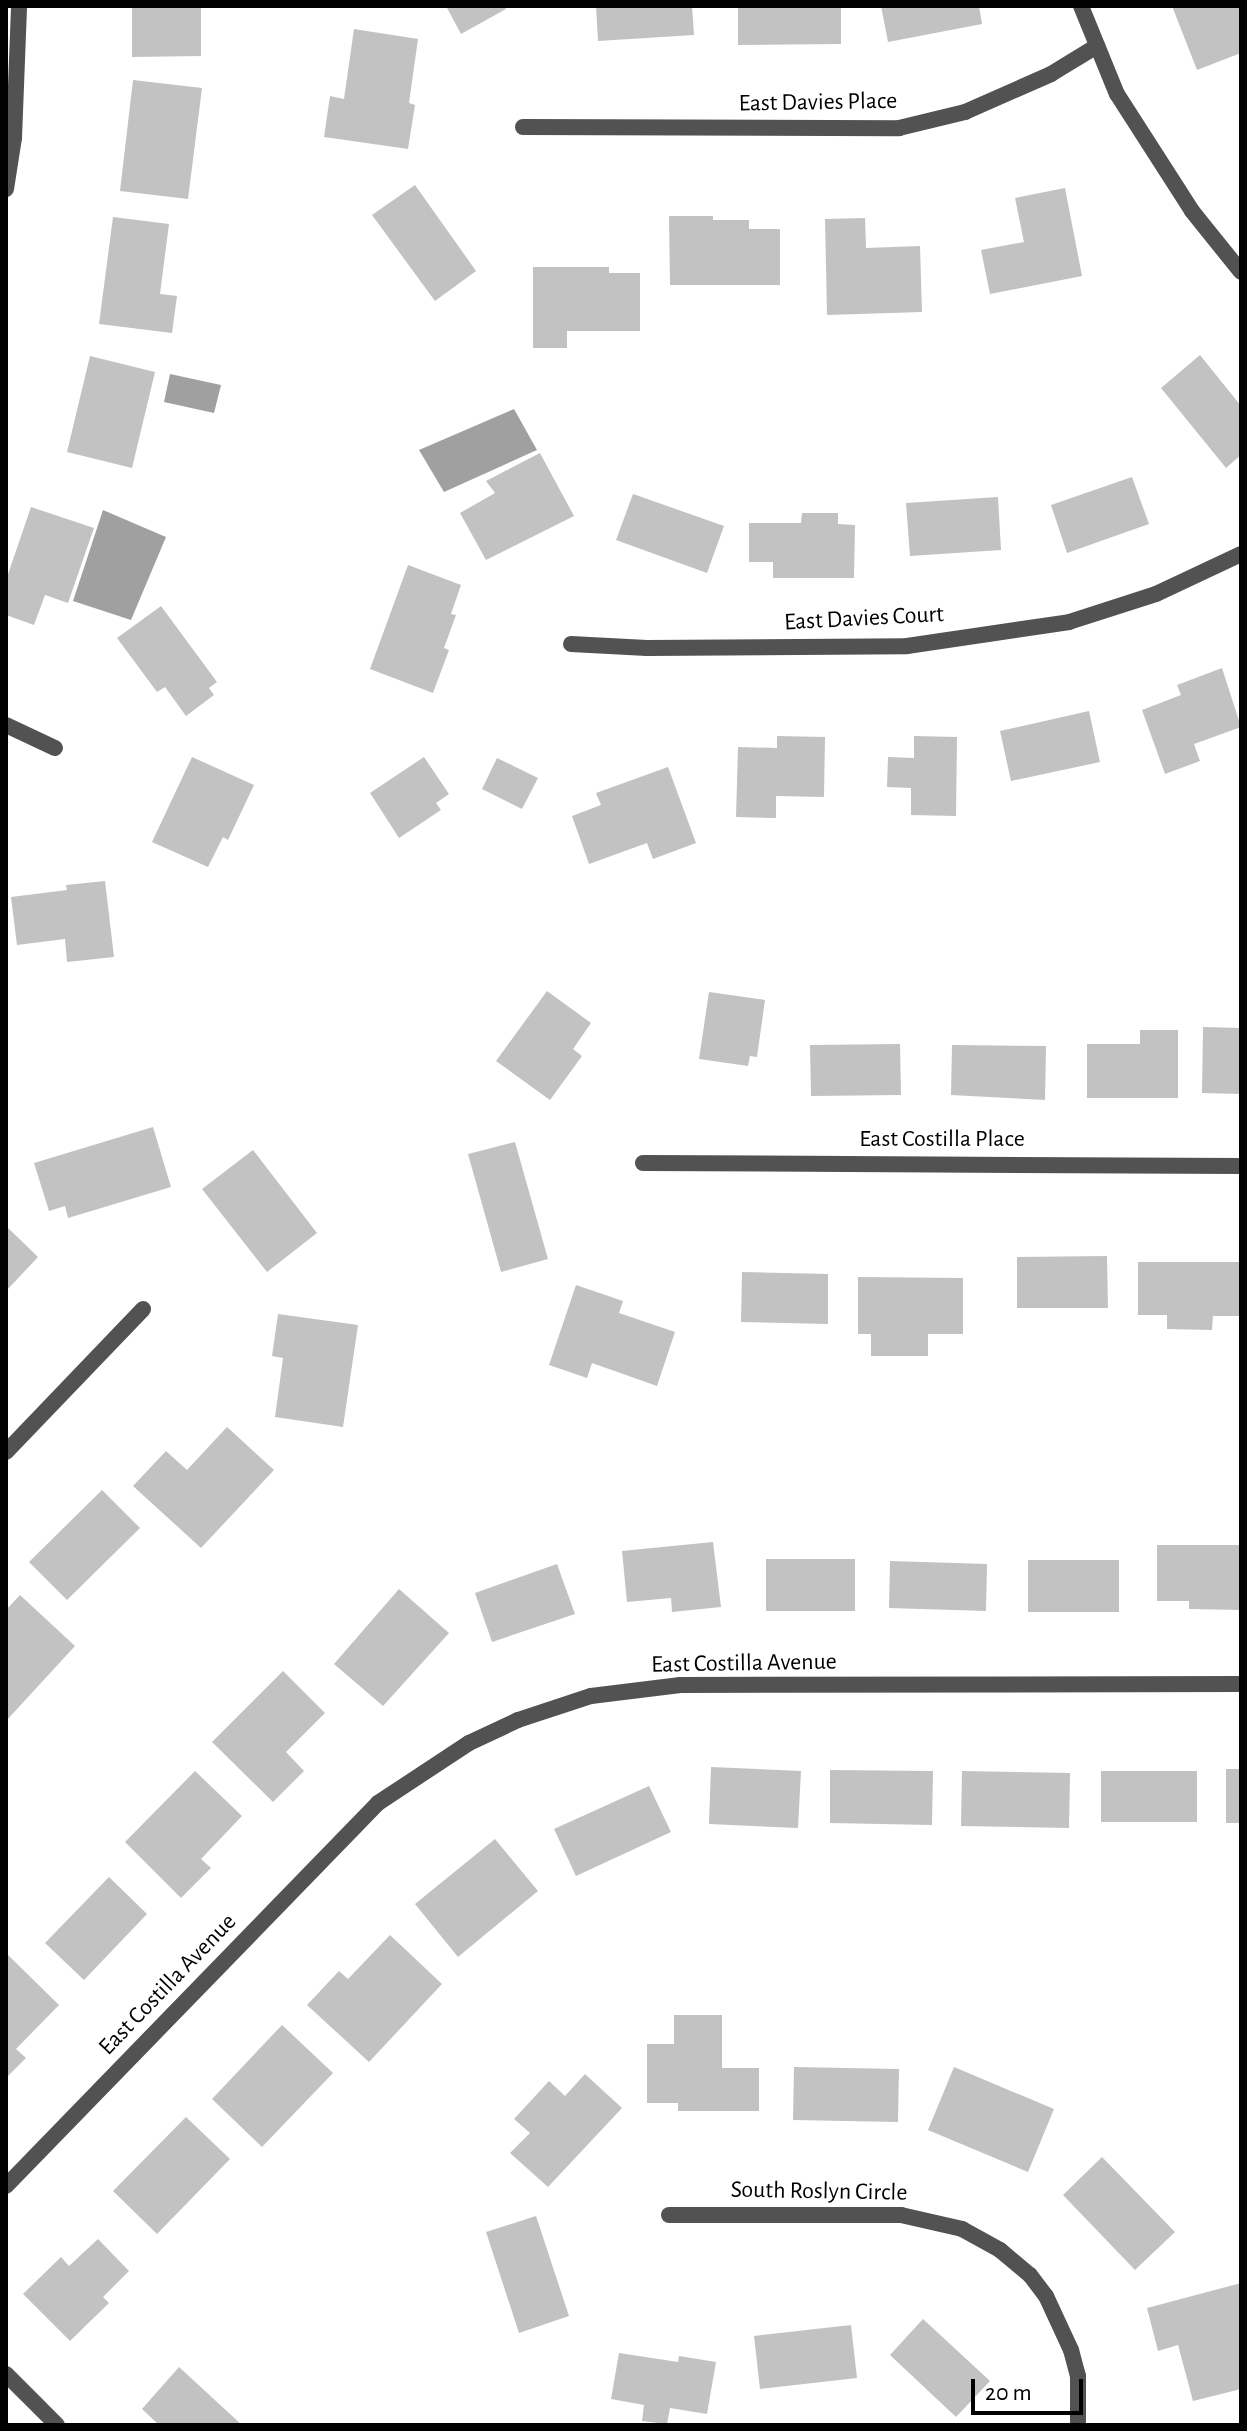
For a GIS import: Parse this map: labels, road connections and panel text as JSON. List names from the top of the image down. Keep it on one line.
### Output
{"streets":{"street":["East Davies Place","East Davies Court","East Costilla Place","East Costilla Avenue","South Roslyn Circle"]},"scale_bar":"20 m"}
